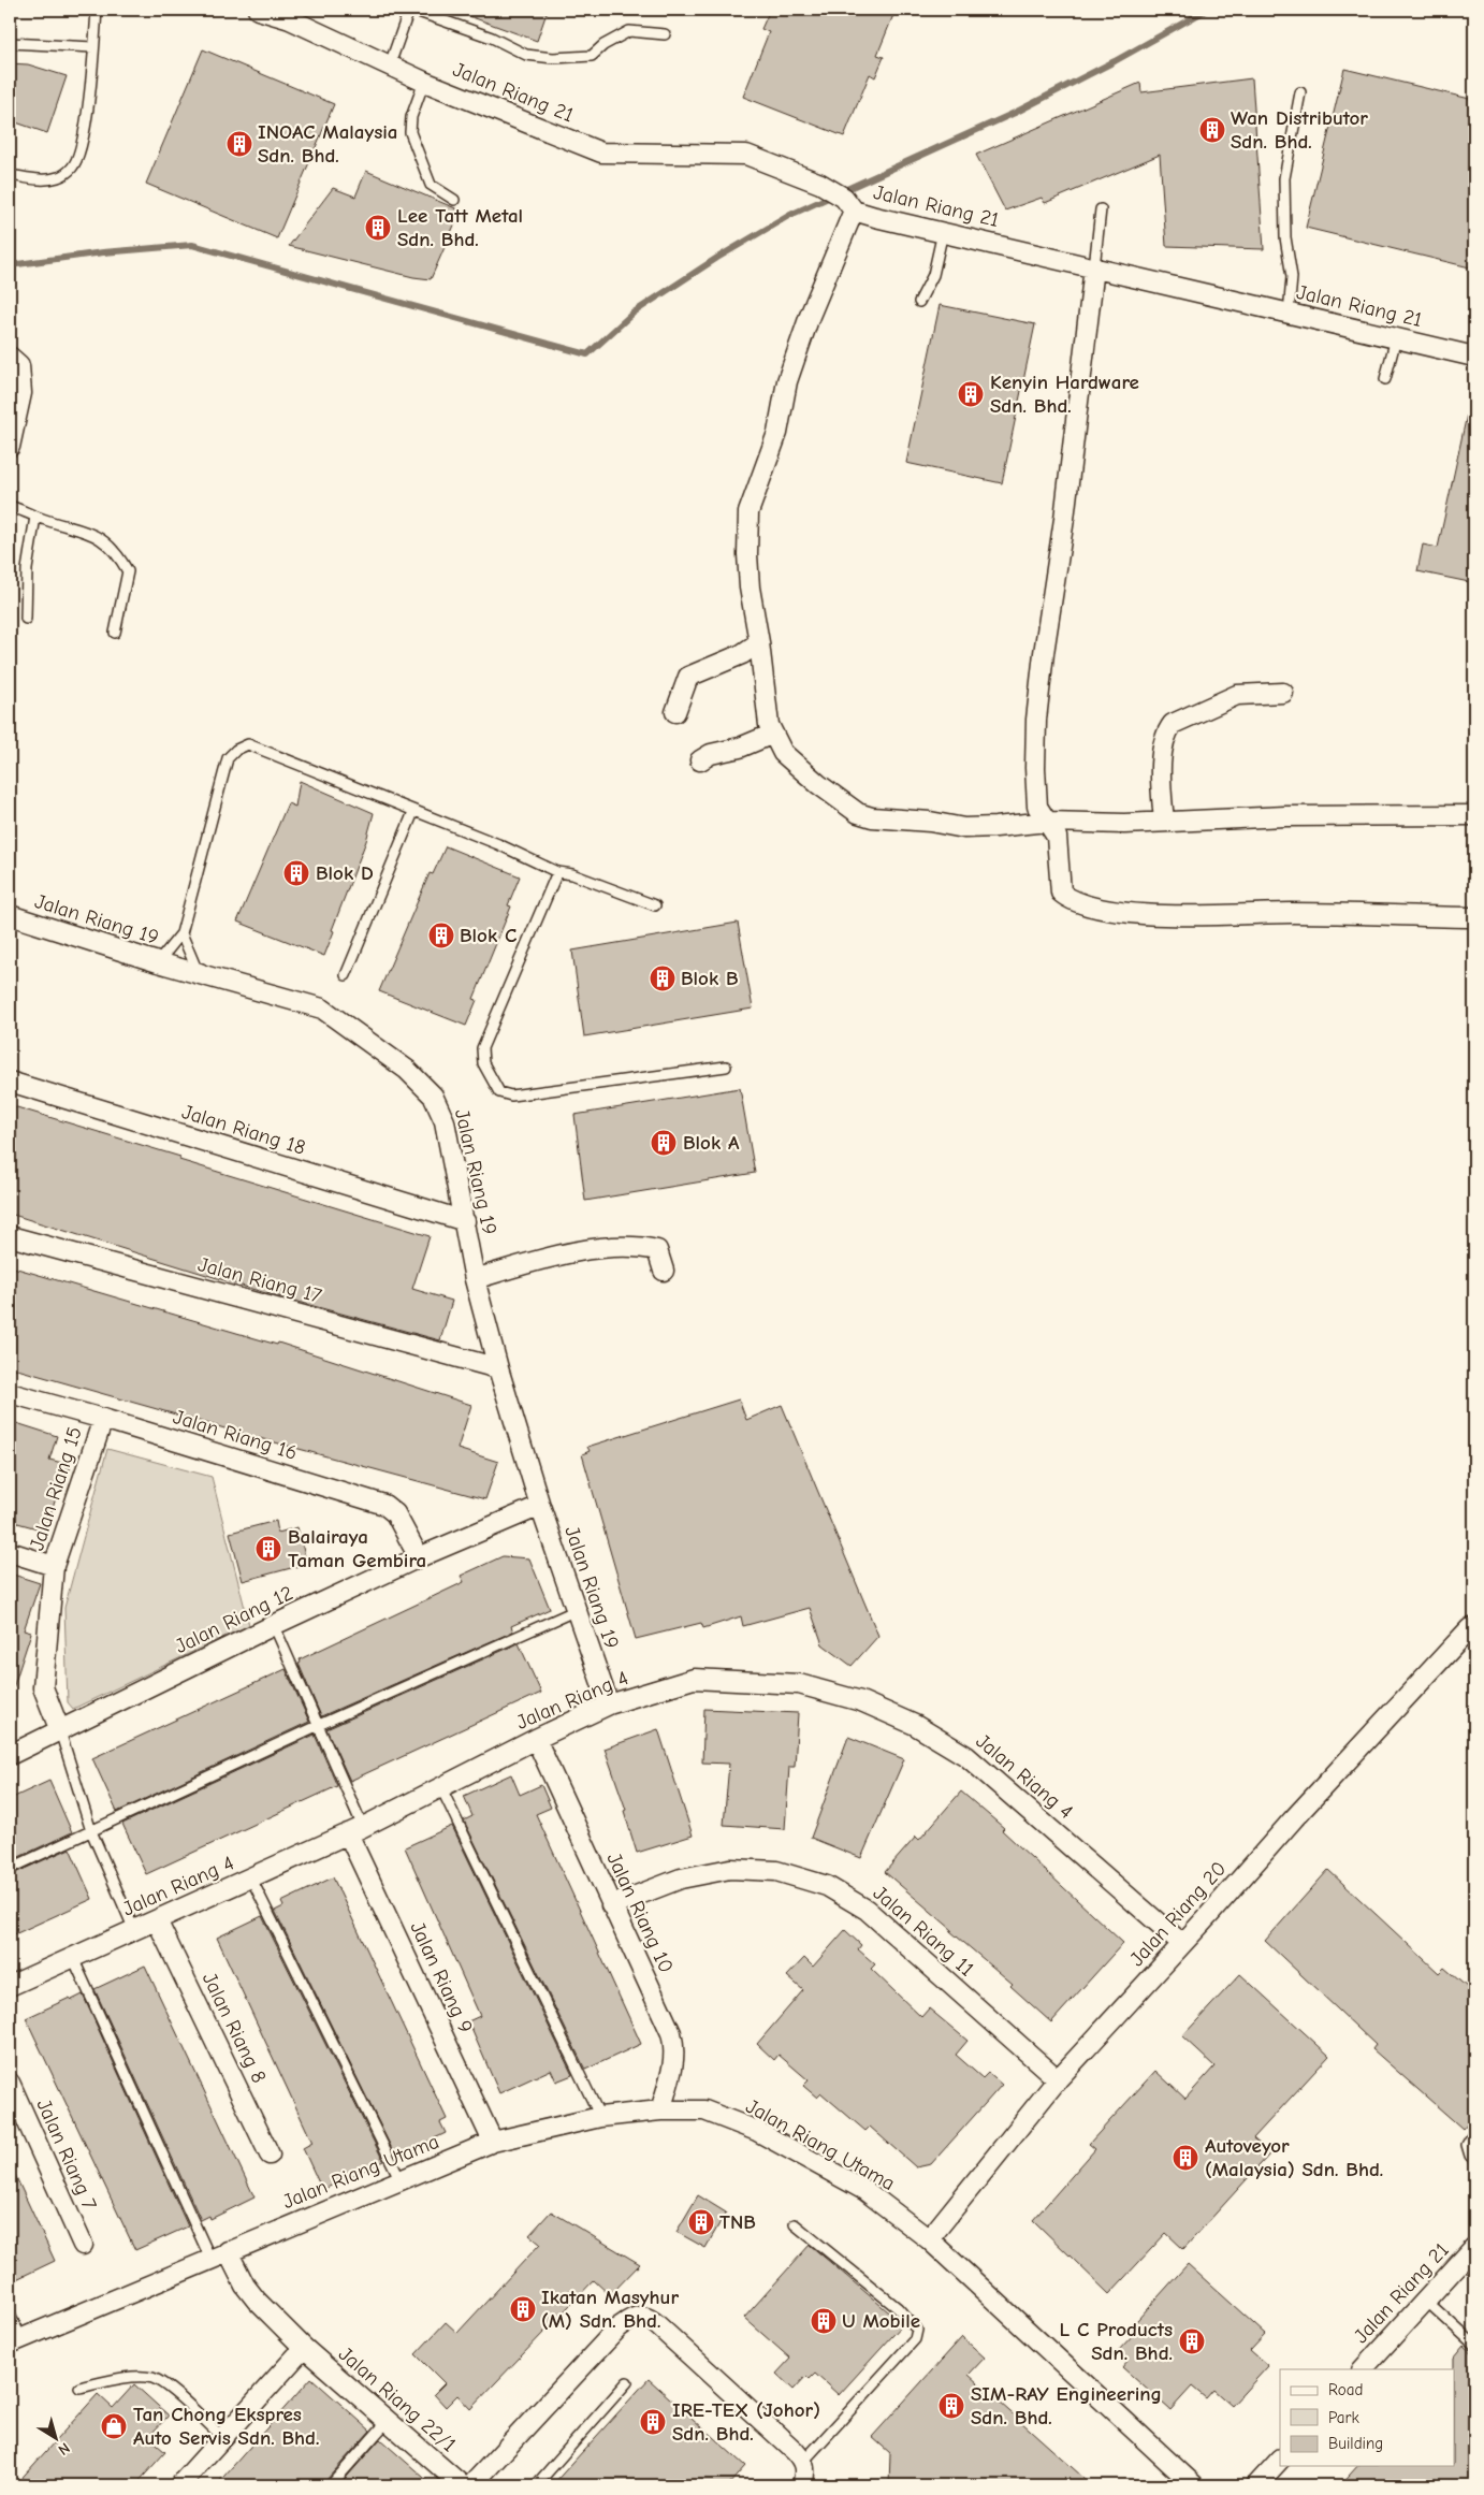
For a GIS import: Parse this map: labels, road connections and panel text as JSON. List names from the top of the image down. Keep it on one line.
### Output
{"streets":{"street":["Jalan Riang 21","Jalan Riang 19","Jalan Riang 18","Jalan Riang 17","Jalan Riang 16","Jalan Riang 15","Jalan Riang 12","Jalan Riang 4","Jalan Riang 10","Jalan Riang 20","Jalan Riang 11","Jalan Riang 9","Jalan Riang 8","Jalan Riang Utama","Jalan Riang 7","Jalan Riang 22/1"]},"crossings":[["Jalan Riang 19","Jalan Riang 18"],["Jalan Riang 19","Jalan Riang 17"],["Jalan Riang 19","Jalan Riang 12"],["Jalan Riang 19","Jalan Riang 4"],["Jalan Riang 16","Jalan Riang 15"],["Jalan Riang 16","Jalan Riang 12"],["Jalan Riang 15","Jalan Riang 12"],["Jalan Riang 4","Jalan Riang 10"],["Jalan Riang 4","Jalan Riang 20"],["Jalan Riang 4","Jalan Riang 9"],["Jalan Riang 4","Jalan Riang 8"],["Jalan Riang 10","Jalan Riang 11"],["Jalan Riang 10","Jalan Riang Utama"],["Jalan Riang 20","Jalan Riang 11"],["Jalan Riang 20","Jalan Riang Utama"],["Jalan Riang 9","Jalan Riang Utama"],["Jalan Riang Utama","Jalan Riang 22/1"]],"places":{"building":["Wan Distributor Sdn. Bhd.","INOAC Malaysia Sdn. Bhd.","Lee Tatt Metal Sdn. Bhd.","Kenyin Hardware Sdn. Bhd.","Blok D","Blok C","Blok B","Blok A","Balairaya Taman Gembira","Autoveyor (Malaysia) Sdn. Bhd.","TNB","Ikatan Masyhur (M) Sdn. Bhd.","U Mobile","L C Products Sdn. Bhd.","SIM-RAY Engineering Sdn. Bhd.","IRE-TEX (Johor) Sdn. Bhd."],"shop":["Tan Chong Ekspres Auto Servis Sdn. Bhd."]},"legend":["Road","Park","Building"],"north":"bottom right"}
